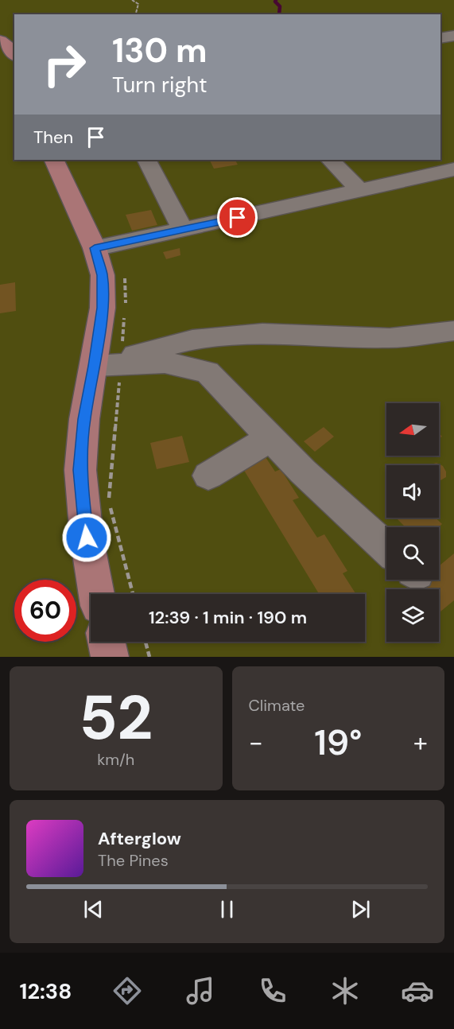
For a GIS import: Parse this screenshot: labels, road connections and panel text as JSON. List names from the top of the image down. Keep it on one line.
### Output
{"north":"left","page":{"turn":["130 m","Turn right"],"then":"Then","limit":"60","trip":"12:39 · 1 min · 190 m","tile":[["52","km/h"],"Climate"],"heat":["−","19°","+"],"song":["Afterglow","The Pines"],"tabs":"12:38"}}
